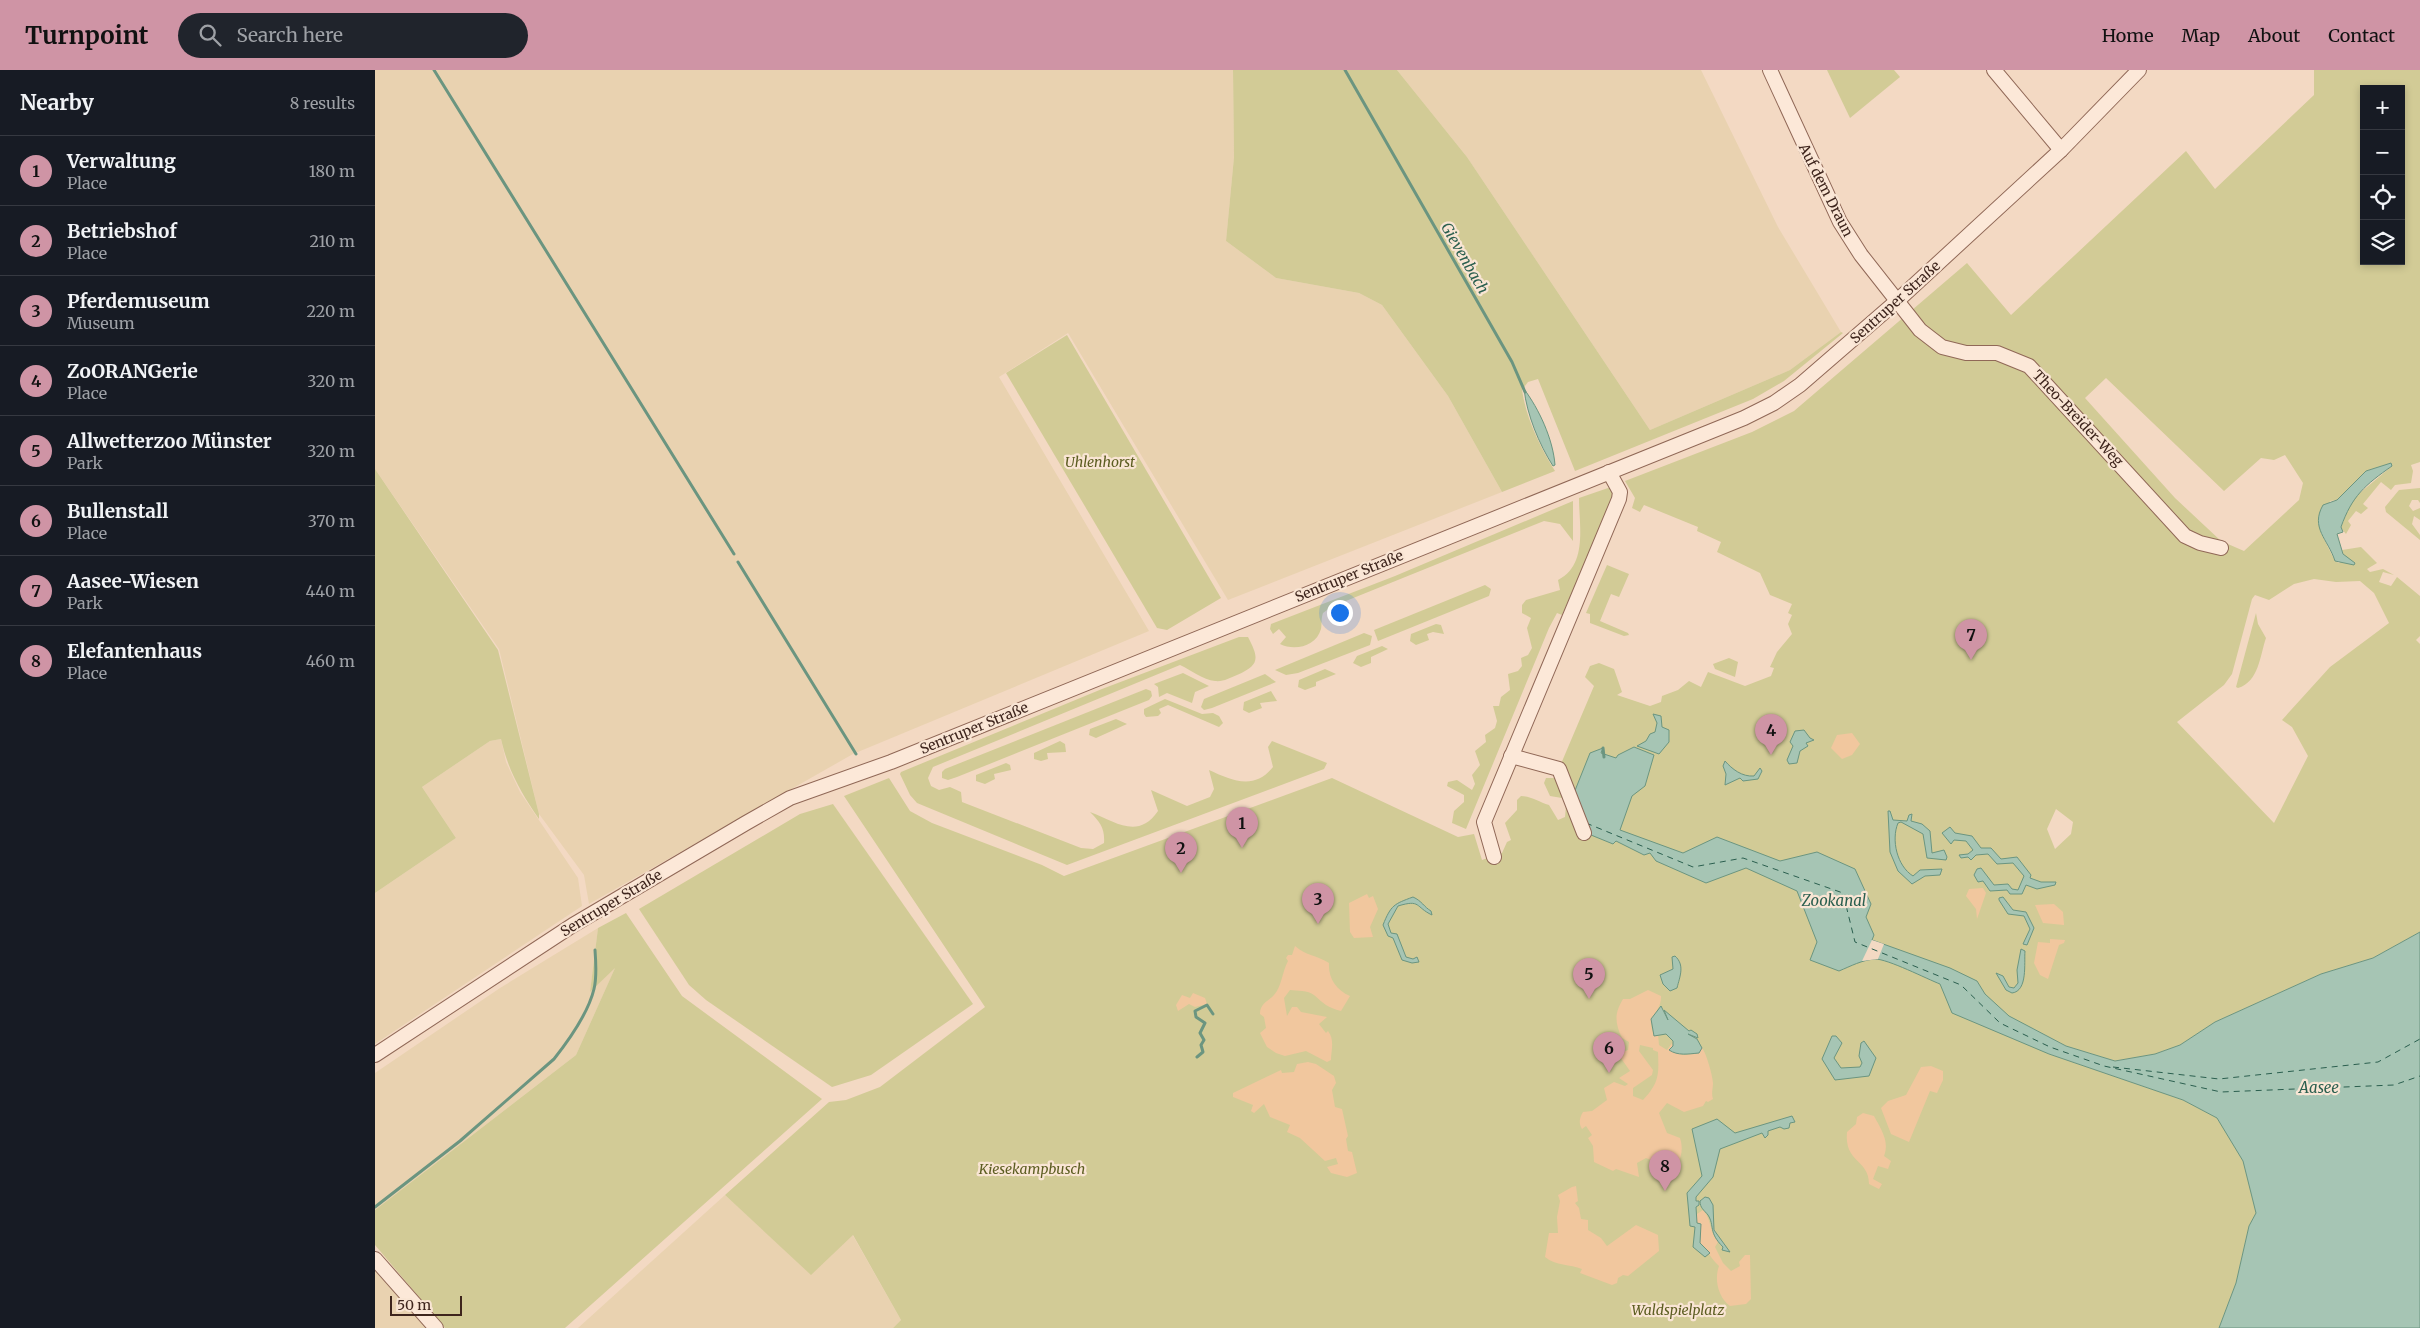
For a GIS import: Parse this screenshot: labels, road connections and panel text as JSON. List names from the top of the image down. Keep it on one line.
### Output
{"streets":{"street":["Auf dem Draun","Sentruper Straße","Theo-Breider-Weg"]},"crossings":[["Auf dem Draun","Sentruper Straße"],["Auf dem Draun","Theo-Breider-Weg"],["Sentruper Straße","Theo-Breider-Weg"]],"water":["Gievenbach","Zookanal","Aasee"],"parks":["Uhlenhorst","Kiesekampbusch","Waldspielplatz"],"scale_bar":"50 m","page":{"header":"Turnpoint","search":"Search here","nav":["Home","Map","About","Contact"],"heading":["Nearby","8 results"],"map_buttons":["+","−"],"list":[{"mark":"1","name":"Verwaltung","note":"Place","value":"180 m"},{"mark":"2","name":"Betriebshof","note":"Place","value":"210 m"},{"mark":"3","name":"Pferdemuseum","note":"Museum","value":"220 m"},{"mark":"4","name":"ZoORANGerie","note":"Place","value":"320 m"},{"mark":"5","name":"Allwetterzoo Münster","note":"Park","value":"320 m"},{"mark":"6","name":"Bullenstall","note":"Place","value":"370 m"},{"mark":"7","name":"Aasee-Wiesen","note":"Park","value":"440 m"},{"mark":"8","name":"Elefantenhaus","note":"Place","value":"460 m"}],"pins":["7","4","1","2","3","5","6","8"],"scale":"50 m"}}
